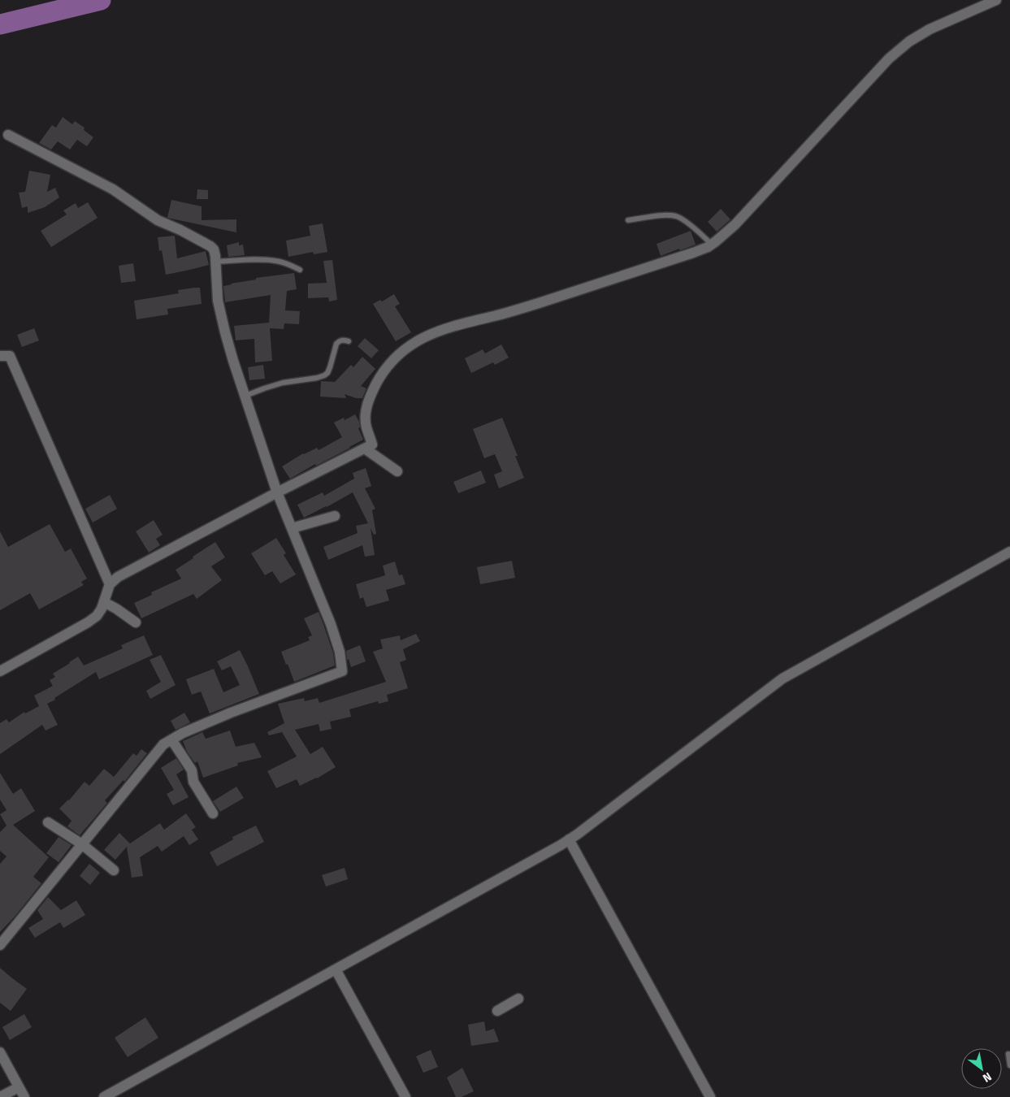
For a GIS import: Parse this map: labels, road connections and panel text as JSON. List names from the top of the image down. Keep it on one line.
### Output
{"north":"bottom right"}
